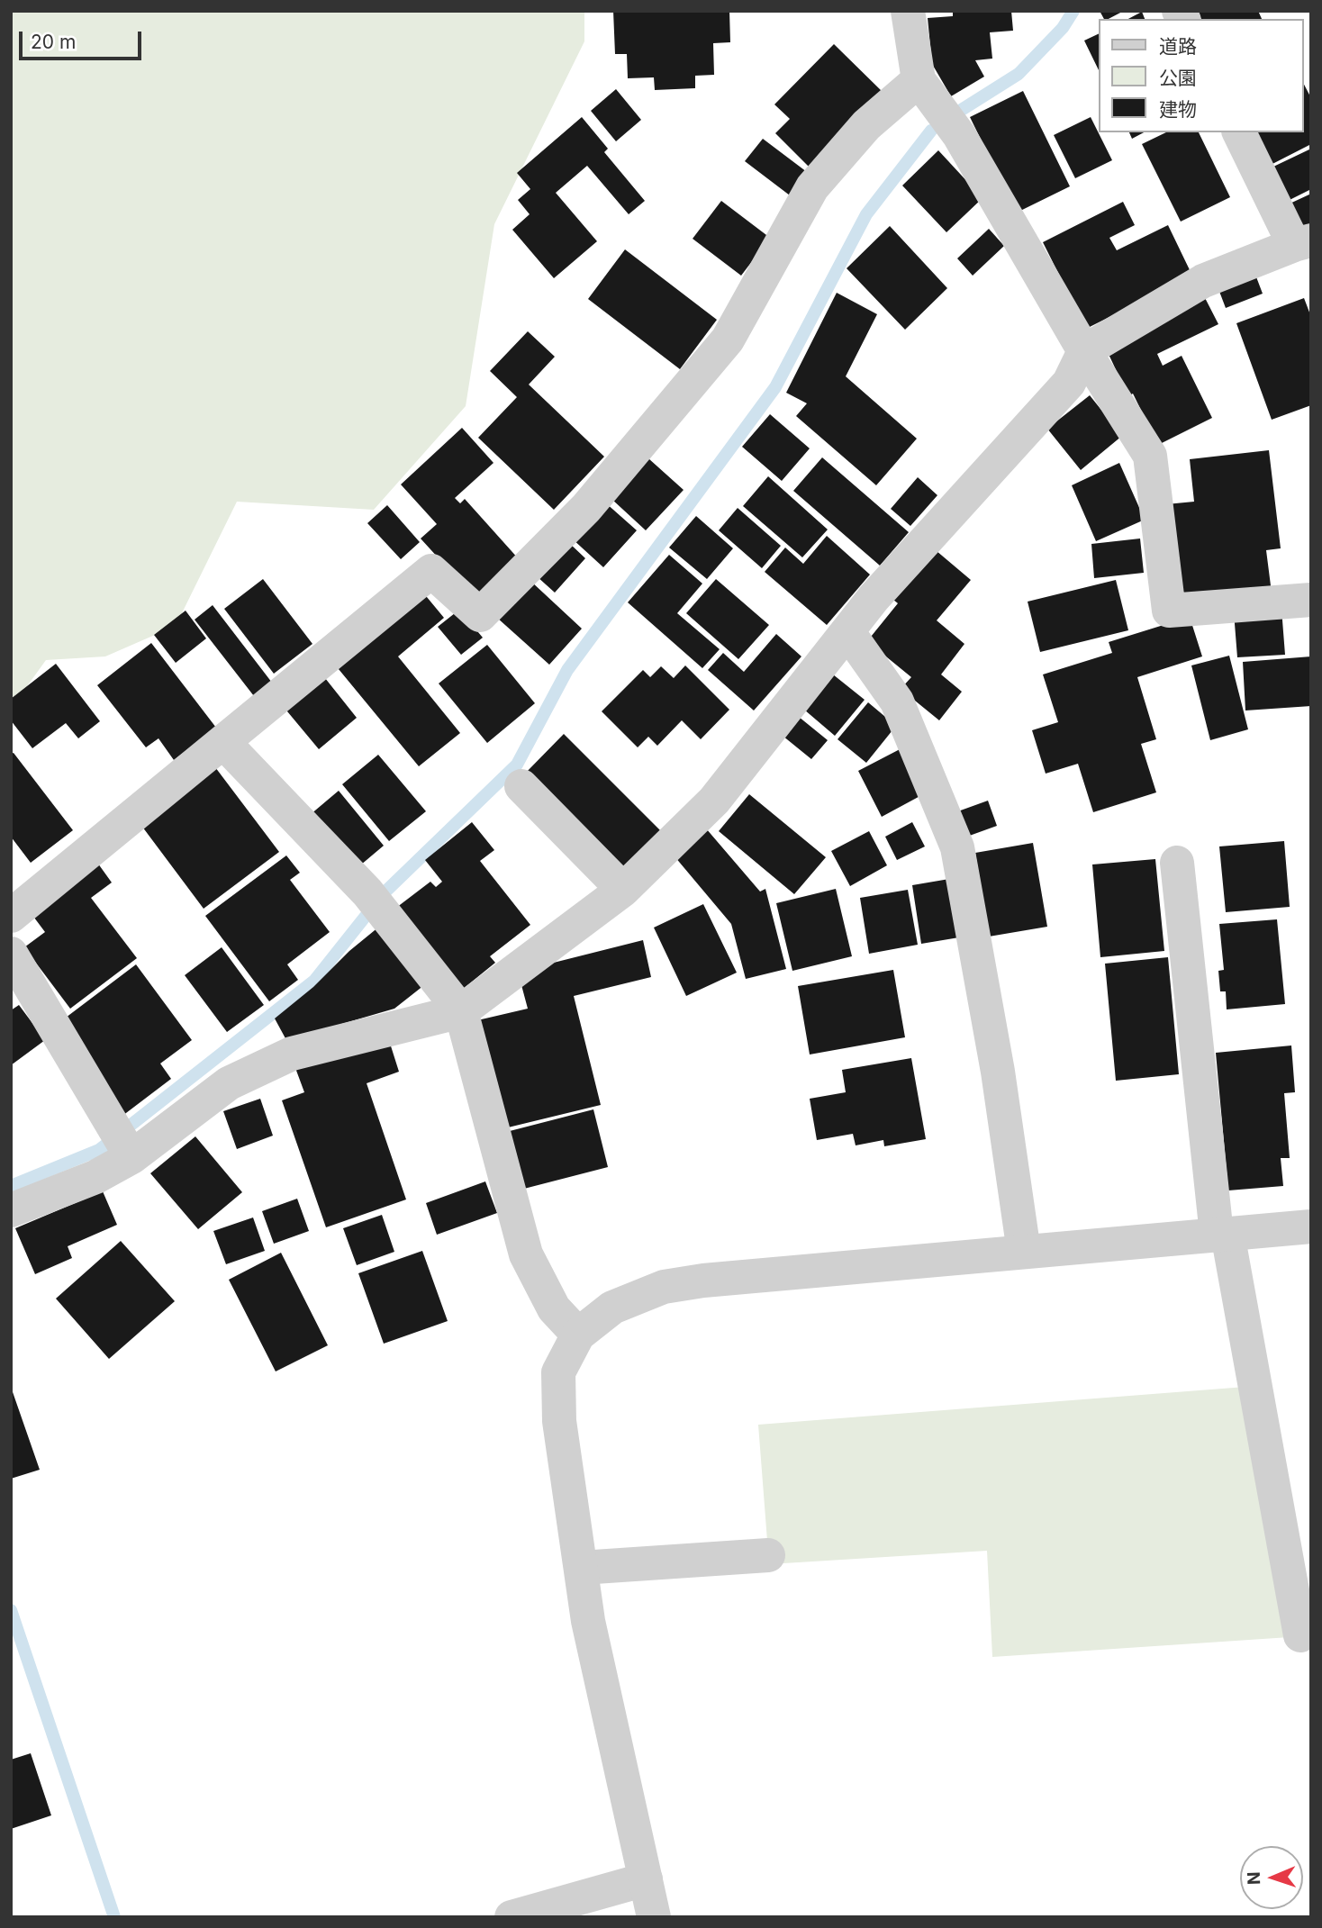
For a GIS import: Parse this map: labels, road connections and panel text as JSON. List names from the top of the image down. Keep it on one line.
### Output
{"legend":["道路","公園","建物"],"scale_bar":"20 m","north":"left"}
